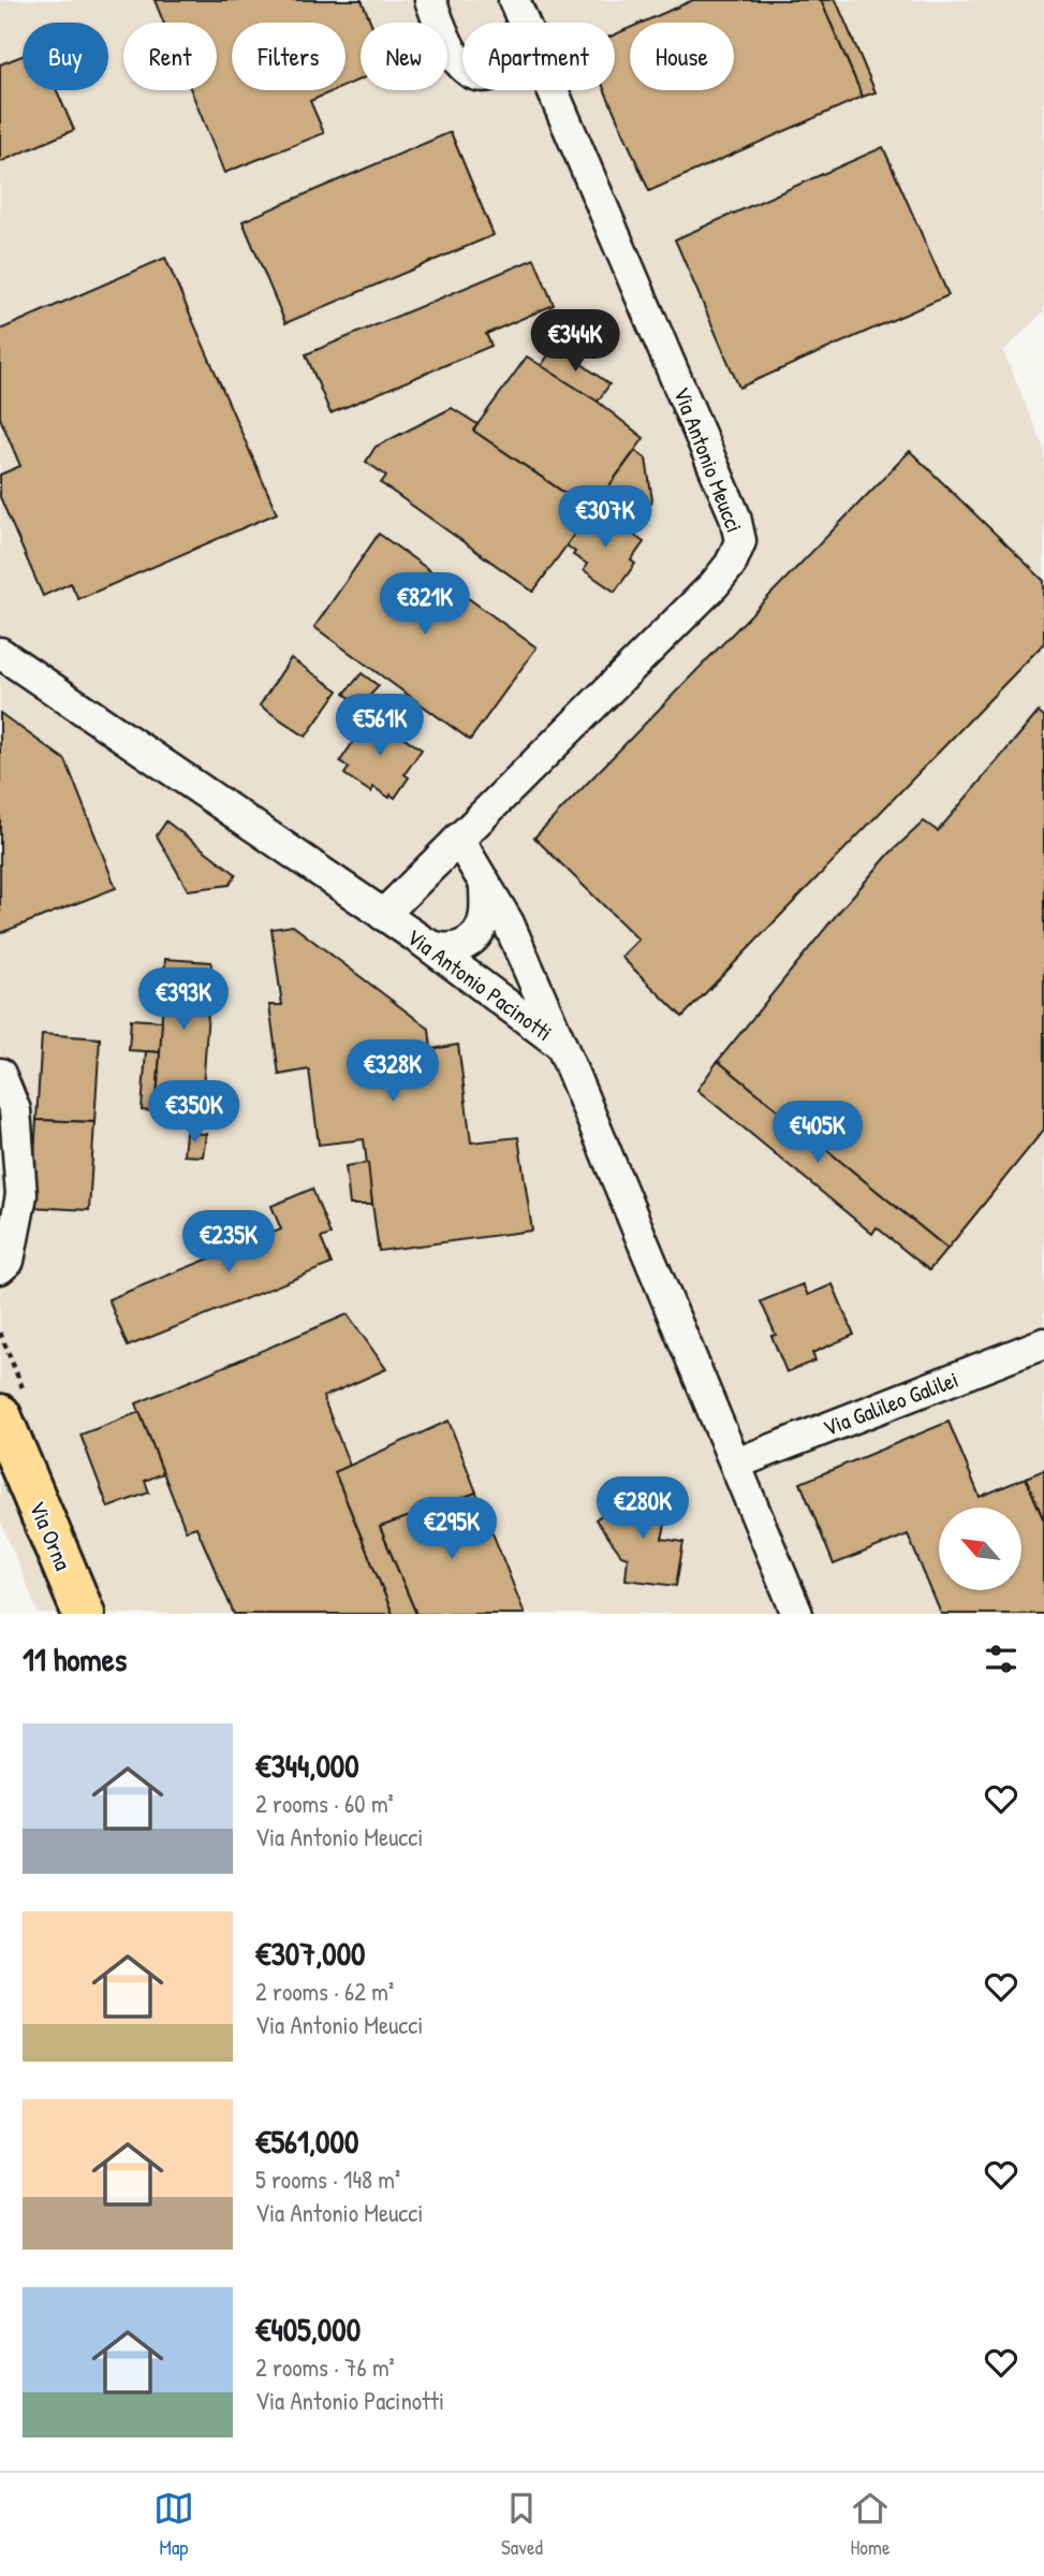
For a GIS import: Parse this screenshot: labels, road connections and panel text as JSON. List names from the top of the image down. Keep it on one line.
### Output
{"streets":{"main road":["Via Orna"],"street":["Via Antonio Meucci","Via Antonio Pacinotti","Via Galileo Galilei"]},"crossings":[["Via Antonio Meucci","Via Antonio Pacinotti"],["Via Antonio Pacinotti","Via Galileo Galilei"]],"north":"top left","page":{"chip":["Buy","Rent","Filters","New","Apartment","House"],"price":["€344K","€307K","€821K","€561K","€393K","€328K","€350K","€405K","€235K","€280K","€295K"],"heading":"11 homes","list":[{"name":"€344,000","note":"2 rooms · 60 m² · Via Antonio Meucci"},{"name":"€307,000","note":"2 rooms · 62 m² · Via Antonio Meucci"},{"name":"€561,000","note":"5 rooms · 148 m² · Via Antonio Meucci"},{"name":"€405,000","note":"2 rooms · 76 m² · Via Antonio Pacinotti"}],"tabs":["Map","Saved","Home"]}}
